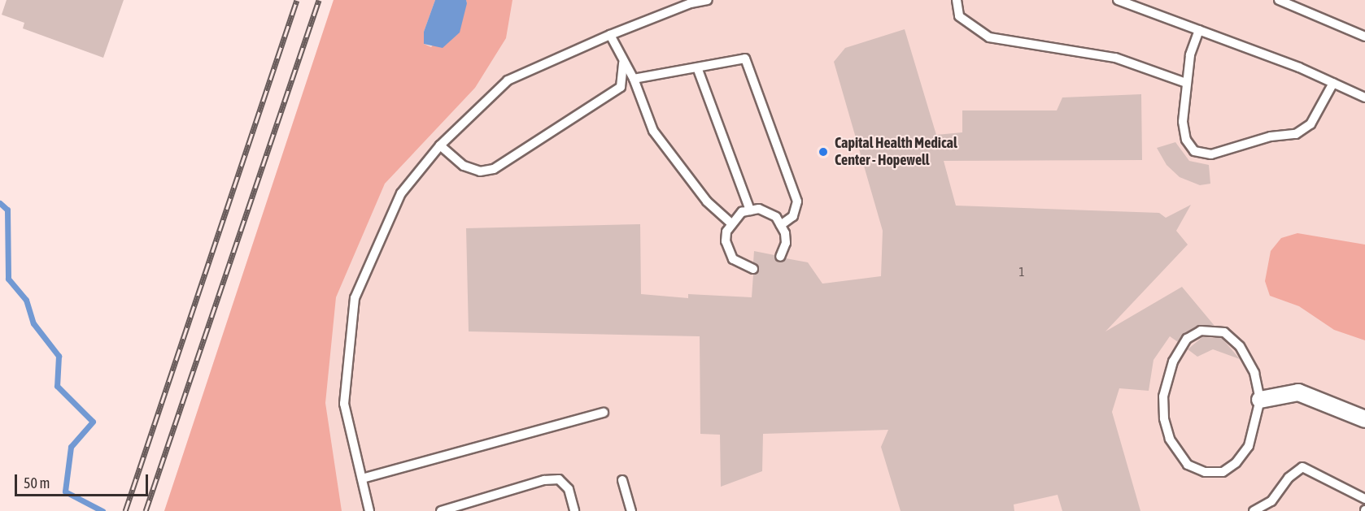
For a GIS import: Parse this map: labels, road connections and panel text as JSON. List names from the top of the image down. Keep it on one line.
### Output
{"places":["Capital Health Medical Center - Hopewell"],"house_numbers":["1"],"scale_bar":"50 m"}
